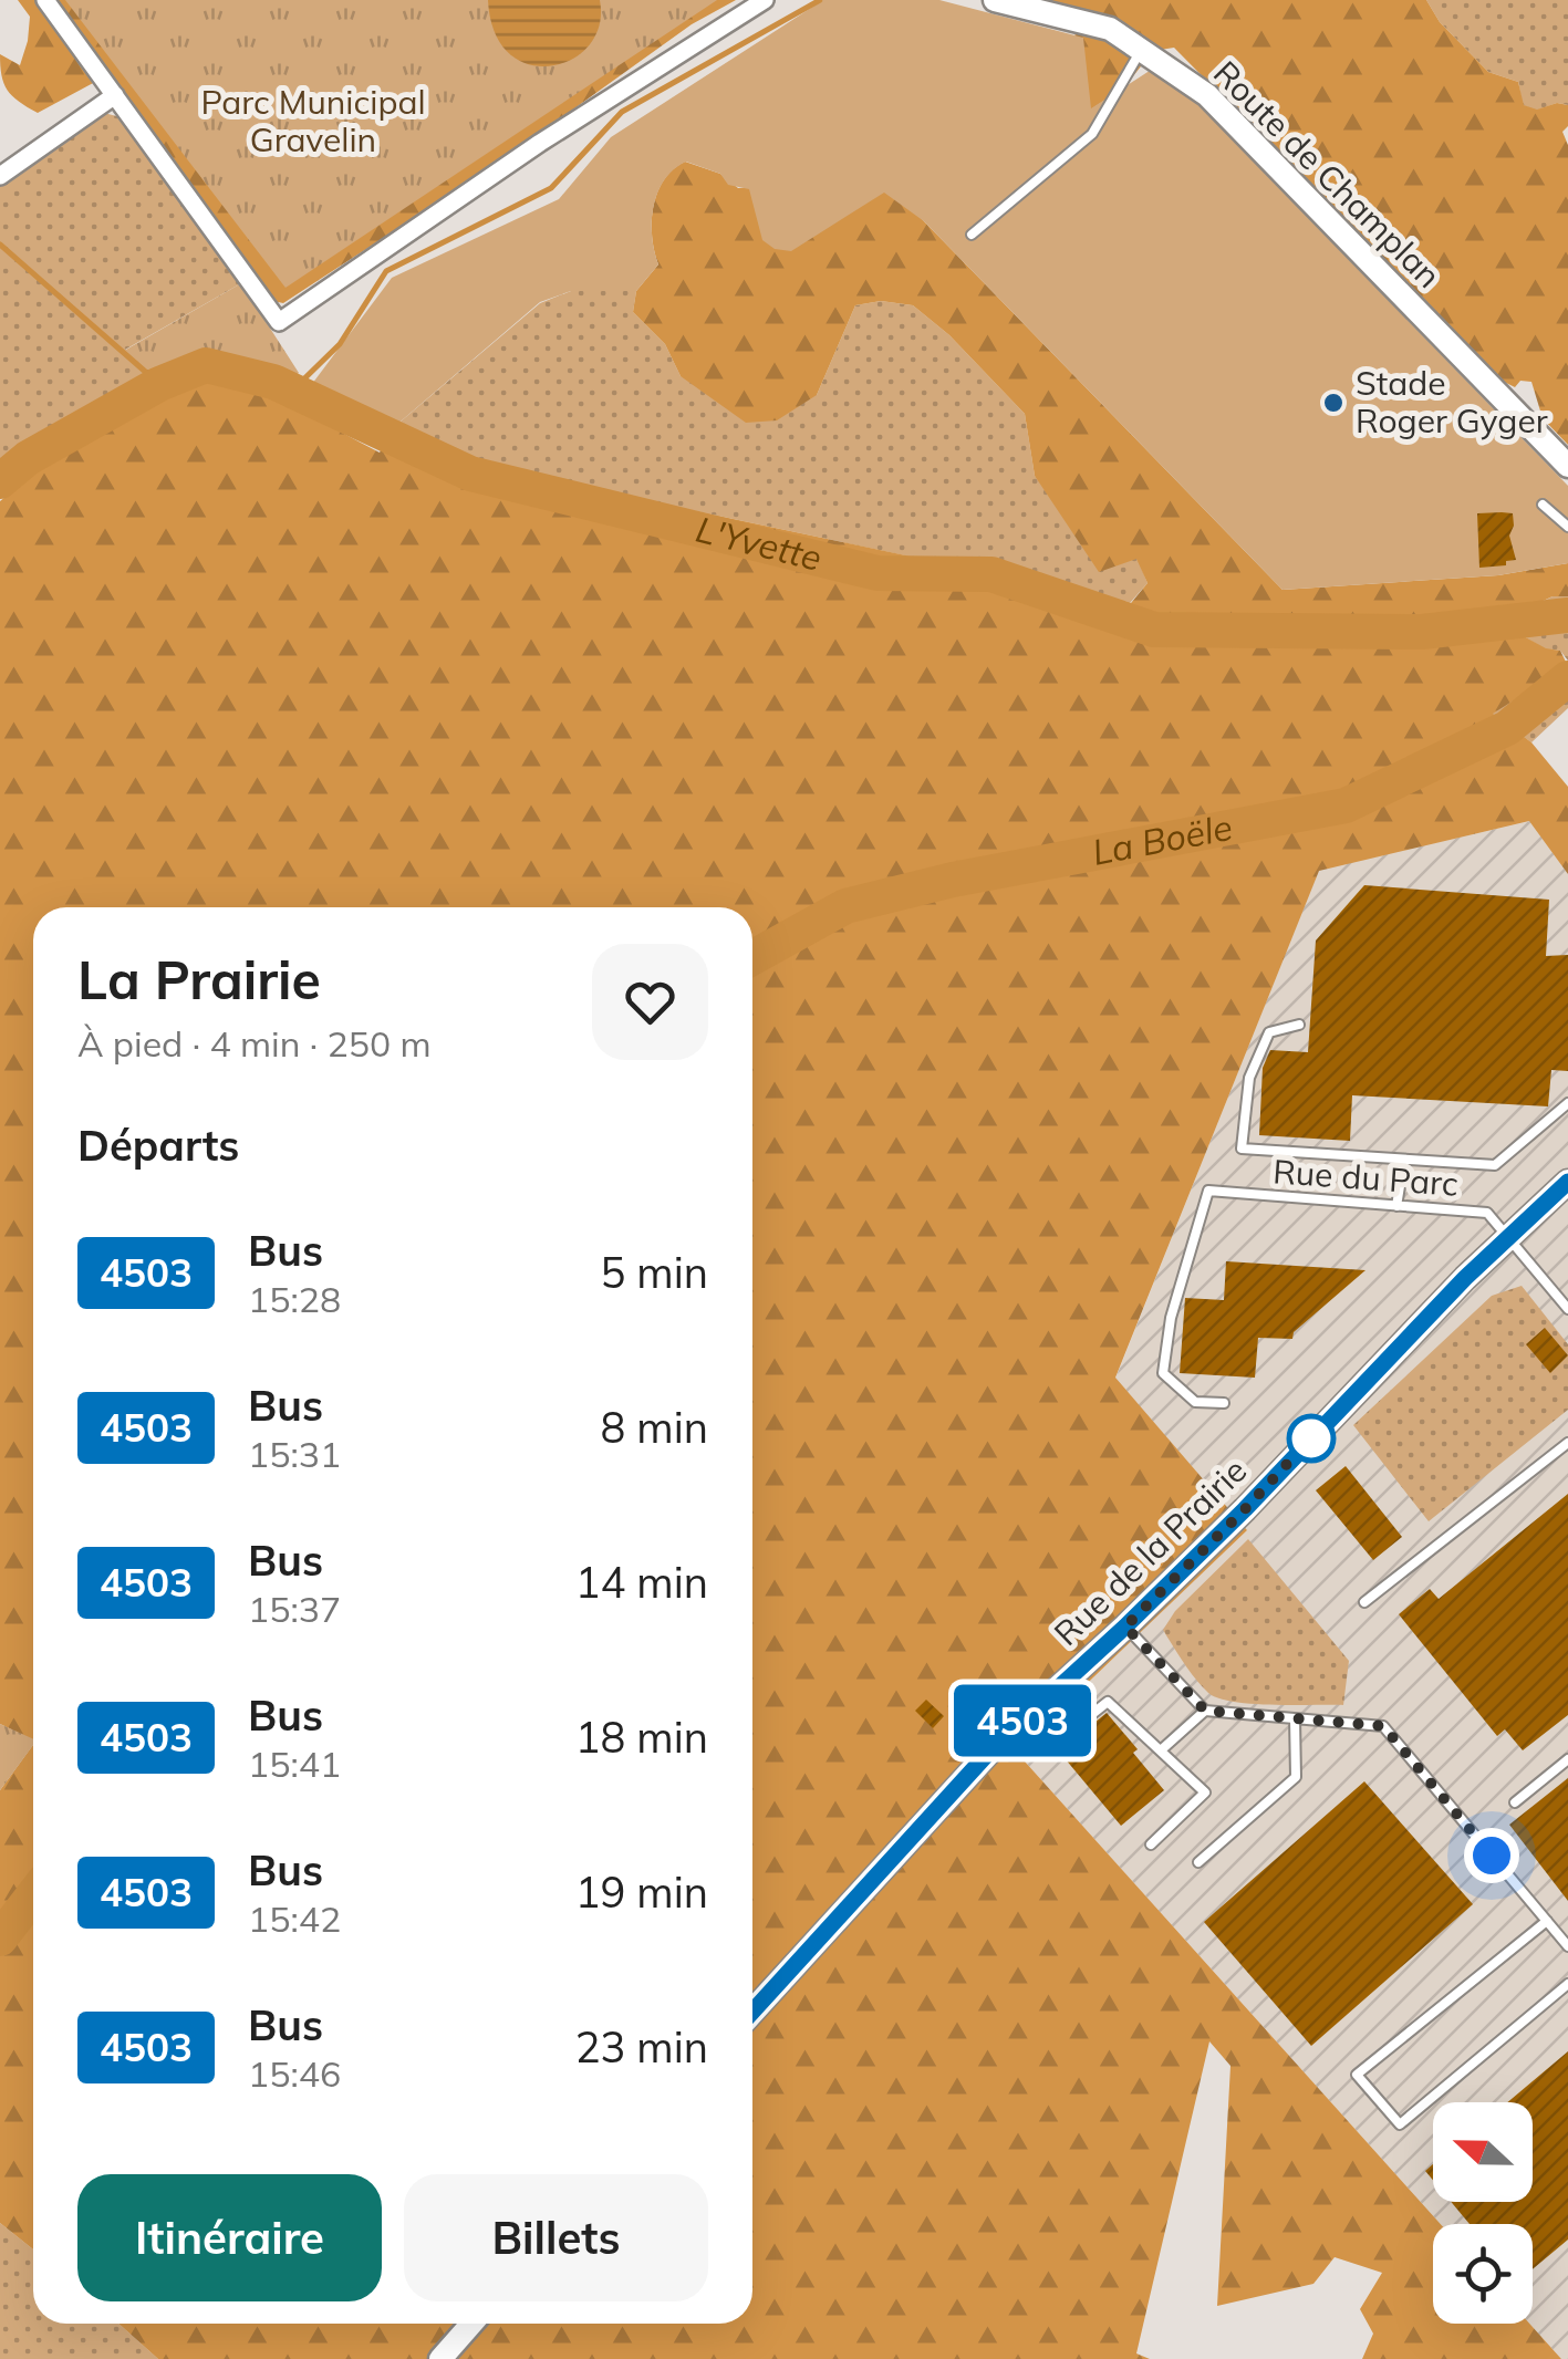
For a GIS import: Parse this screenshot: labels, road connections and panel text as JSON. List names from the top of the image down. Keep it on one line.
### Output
{"streets":{"street":["Route de Champlan","Rue de la Prairie"],"lane":["Rue du Parc"]},"crossings":[["Rue du Parc","Rue de la Prairie"]],"water":["L'Yvette","La Boële"],"parks":["Parc Municipal Gravelin"],"places":["Stade Roger Gyger"],"lines":["bus line 4503"],"north":"left","page":{"on_map":"4503","heading":[["La Prairie","À pied · 4 min · 250 m"],"Départs"],"list":[{"mark":"4503","name":"Bus","note":"15:28","value":"5 min"},{"mark":"4503","name":"Bus","note":"15:31","value":"8 min"},{"mark":"4503","name":"Bus","note":"15:37","value":"14 min"},{"mark":"4503","name":"Bus","note":"15:41","value":"18 min"},{"mark":"4503","name":"Bus","note":"15:42","value":"19 min"},{"mark":"4503","name":"Bus","note":"15:46","value":"23 min"}],"buttons":["Itinéraire","Billets"]}}
